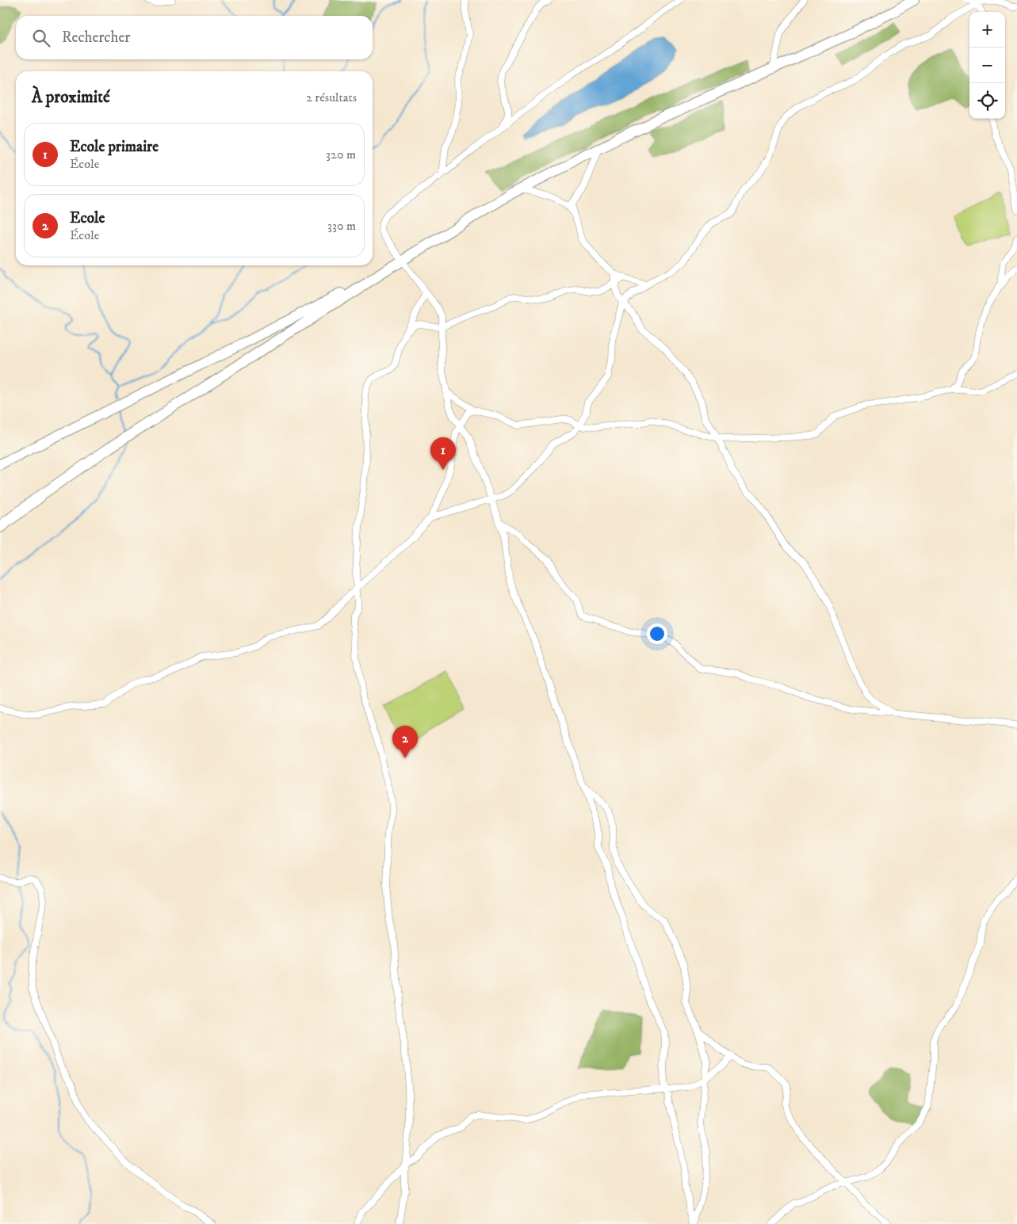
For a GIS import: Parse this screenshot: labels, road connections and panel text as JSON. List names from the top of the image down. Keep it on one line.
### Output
{"page":{"map_buttons":["+","−"],"search":"Rechercher","heading":["À proximité","2 résultats"],"list":[{"mark":"1","name":"Ecole primaire","note":"École","value":"320 m"},{"mark":"2","name":"Ecole","note":"École","value":"330 m"}],"pins":["1","2"]}}
